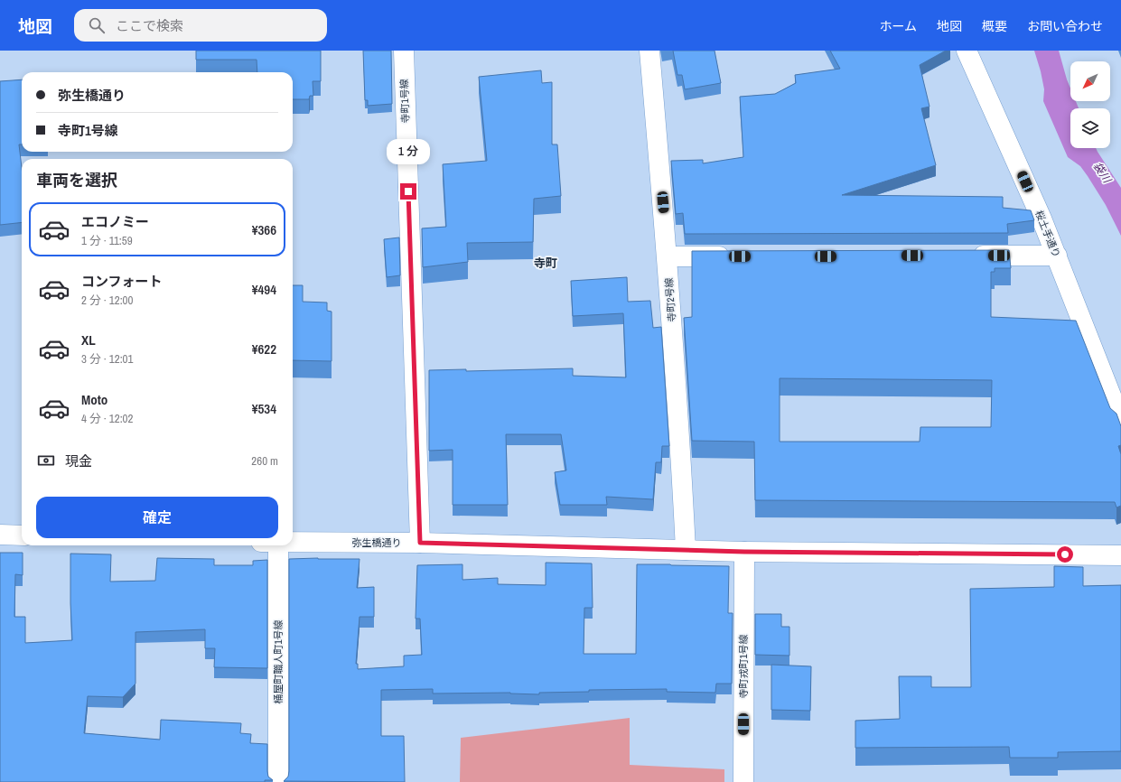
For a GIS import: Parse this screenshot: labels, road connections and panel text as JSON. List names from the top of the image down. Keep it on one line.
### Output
{"streets":{"street":["寺町1号線","桜土手通り","寺町2号線","弥生橋通り","桶屋町職人町1号線","寺町戎町1号線"]},"crossings":[["寺町1号線","弥生橋通り"],["寺町2号線","弥生橋通り"],["弥生橋通り","寺町戎町1号線"]],"districts":["寺町"],"water":["袋川"],"north":"bottom left","page":{"header":"地図","search":"ここで検索","nav":["ホーム","地図","概要","お問い合わせ"],"banner":["弥生橋通り","寺町1号線"],"bubble":"1 分","heading":"車両を選択","list":[{"name":"エコノミー","note":"1 分 · 11:59","value":"¥366"},{"name":"コンフォート","note":"2 分 · 12:00","value":"¥494"},{"name":"XL","note":"3 分 · 12:01","value":"¥622"},{"name":"Moto","note":"4 分 · 12:02","value":"¥534"}],"pay":["現金","260 m"],"buttons":"確定"}}
